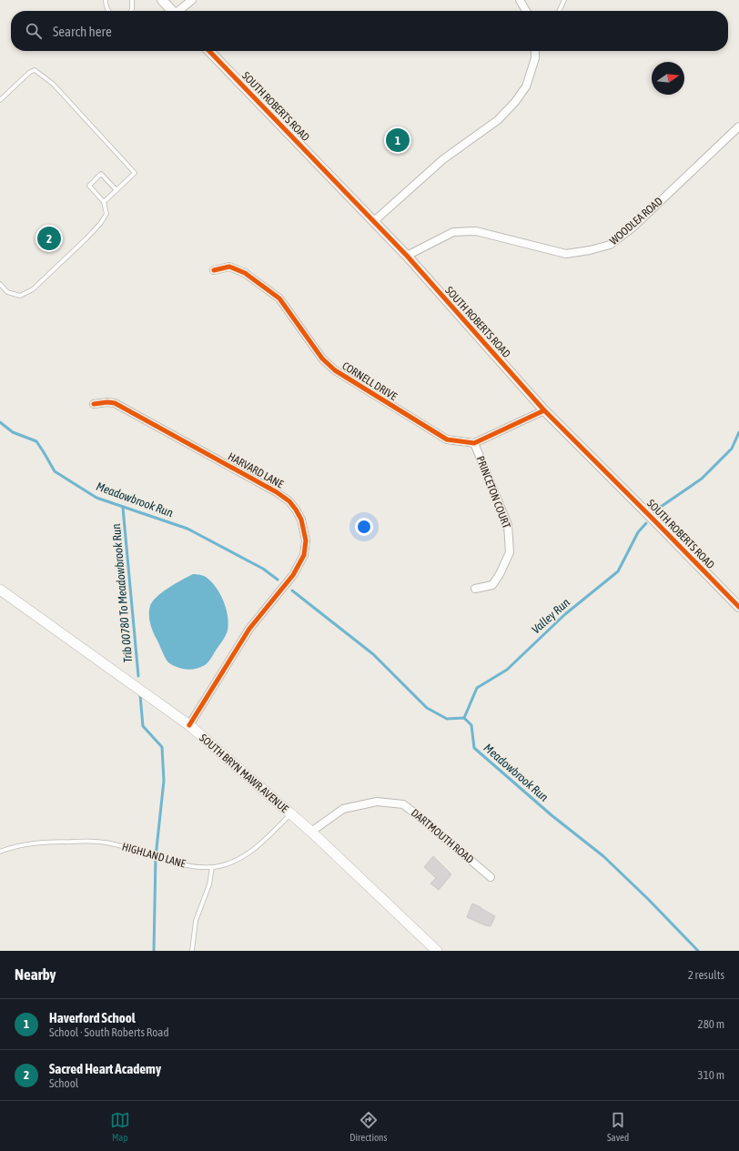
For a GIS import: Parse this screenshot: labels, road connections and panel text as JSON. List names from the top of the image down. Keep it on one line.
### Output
{"streets":{"main road":["SOUTH BRYN MAWR AVENUE"],"street":["SOUTH ROBERTS ROAD","WOODLEA ROAD","CORNELL DRIVE","HARVARD LANE","PRINCETON COURT","DARTMOUTH ROAD"],"lane":["HIGHLAND LANE"]},"crossings":[["SOUTH ROBERTS ROAD","WOODLEA ROAD"],["CORNELL DRIVE","PRINCETON COURT"],["HARVARD LANE","SOUTH BRYN MAWR AVENUE"],["SOUTH BRYN MAWR AVENUE","DARTMOUTH ROAD"],["SOUTH BRYN MAWR AVENUE","HIGHLAND LANE"]],"water":["Meadowbrook Run","Trib 00780 To Meadowbrook Run","Valley Run"],"north":"right","page":{"search":"Search here","pins":["1","2"],"heading":["Nearby","2 results"],"list":[{"mark":"1","name":"Haverford School","note":"School · South Roberts Road","value":"280 m"},{"mark":"2","name":"Sacred Heart Academy","note":"School","value":"310 m"}],"nav":["Map","Directions","Saved"]}}
